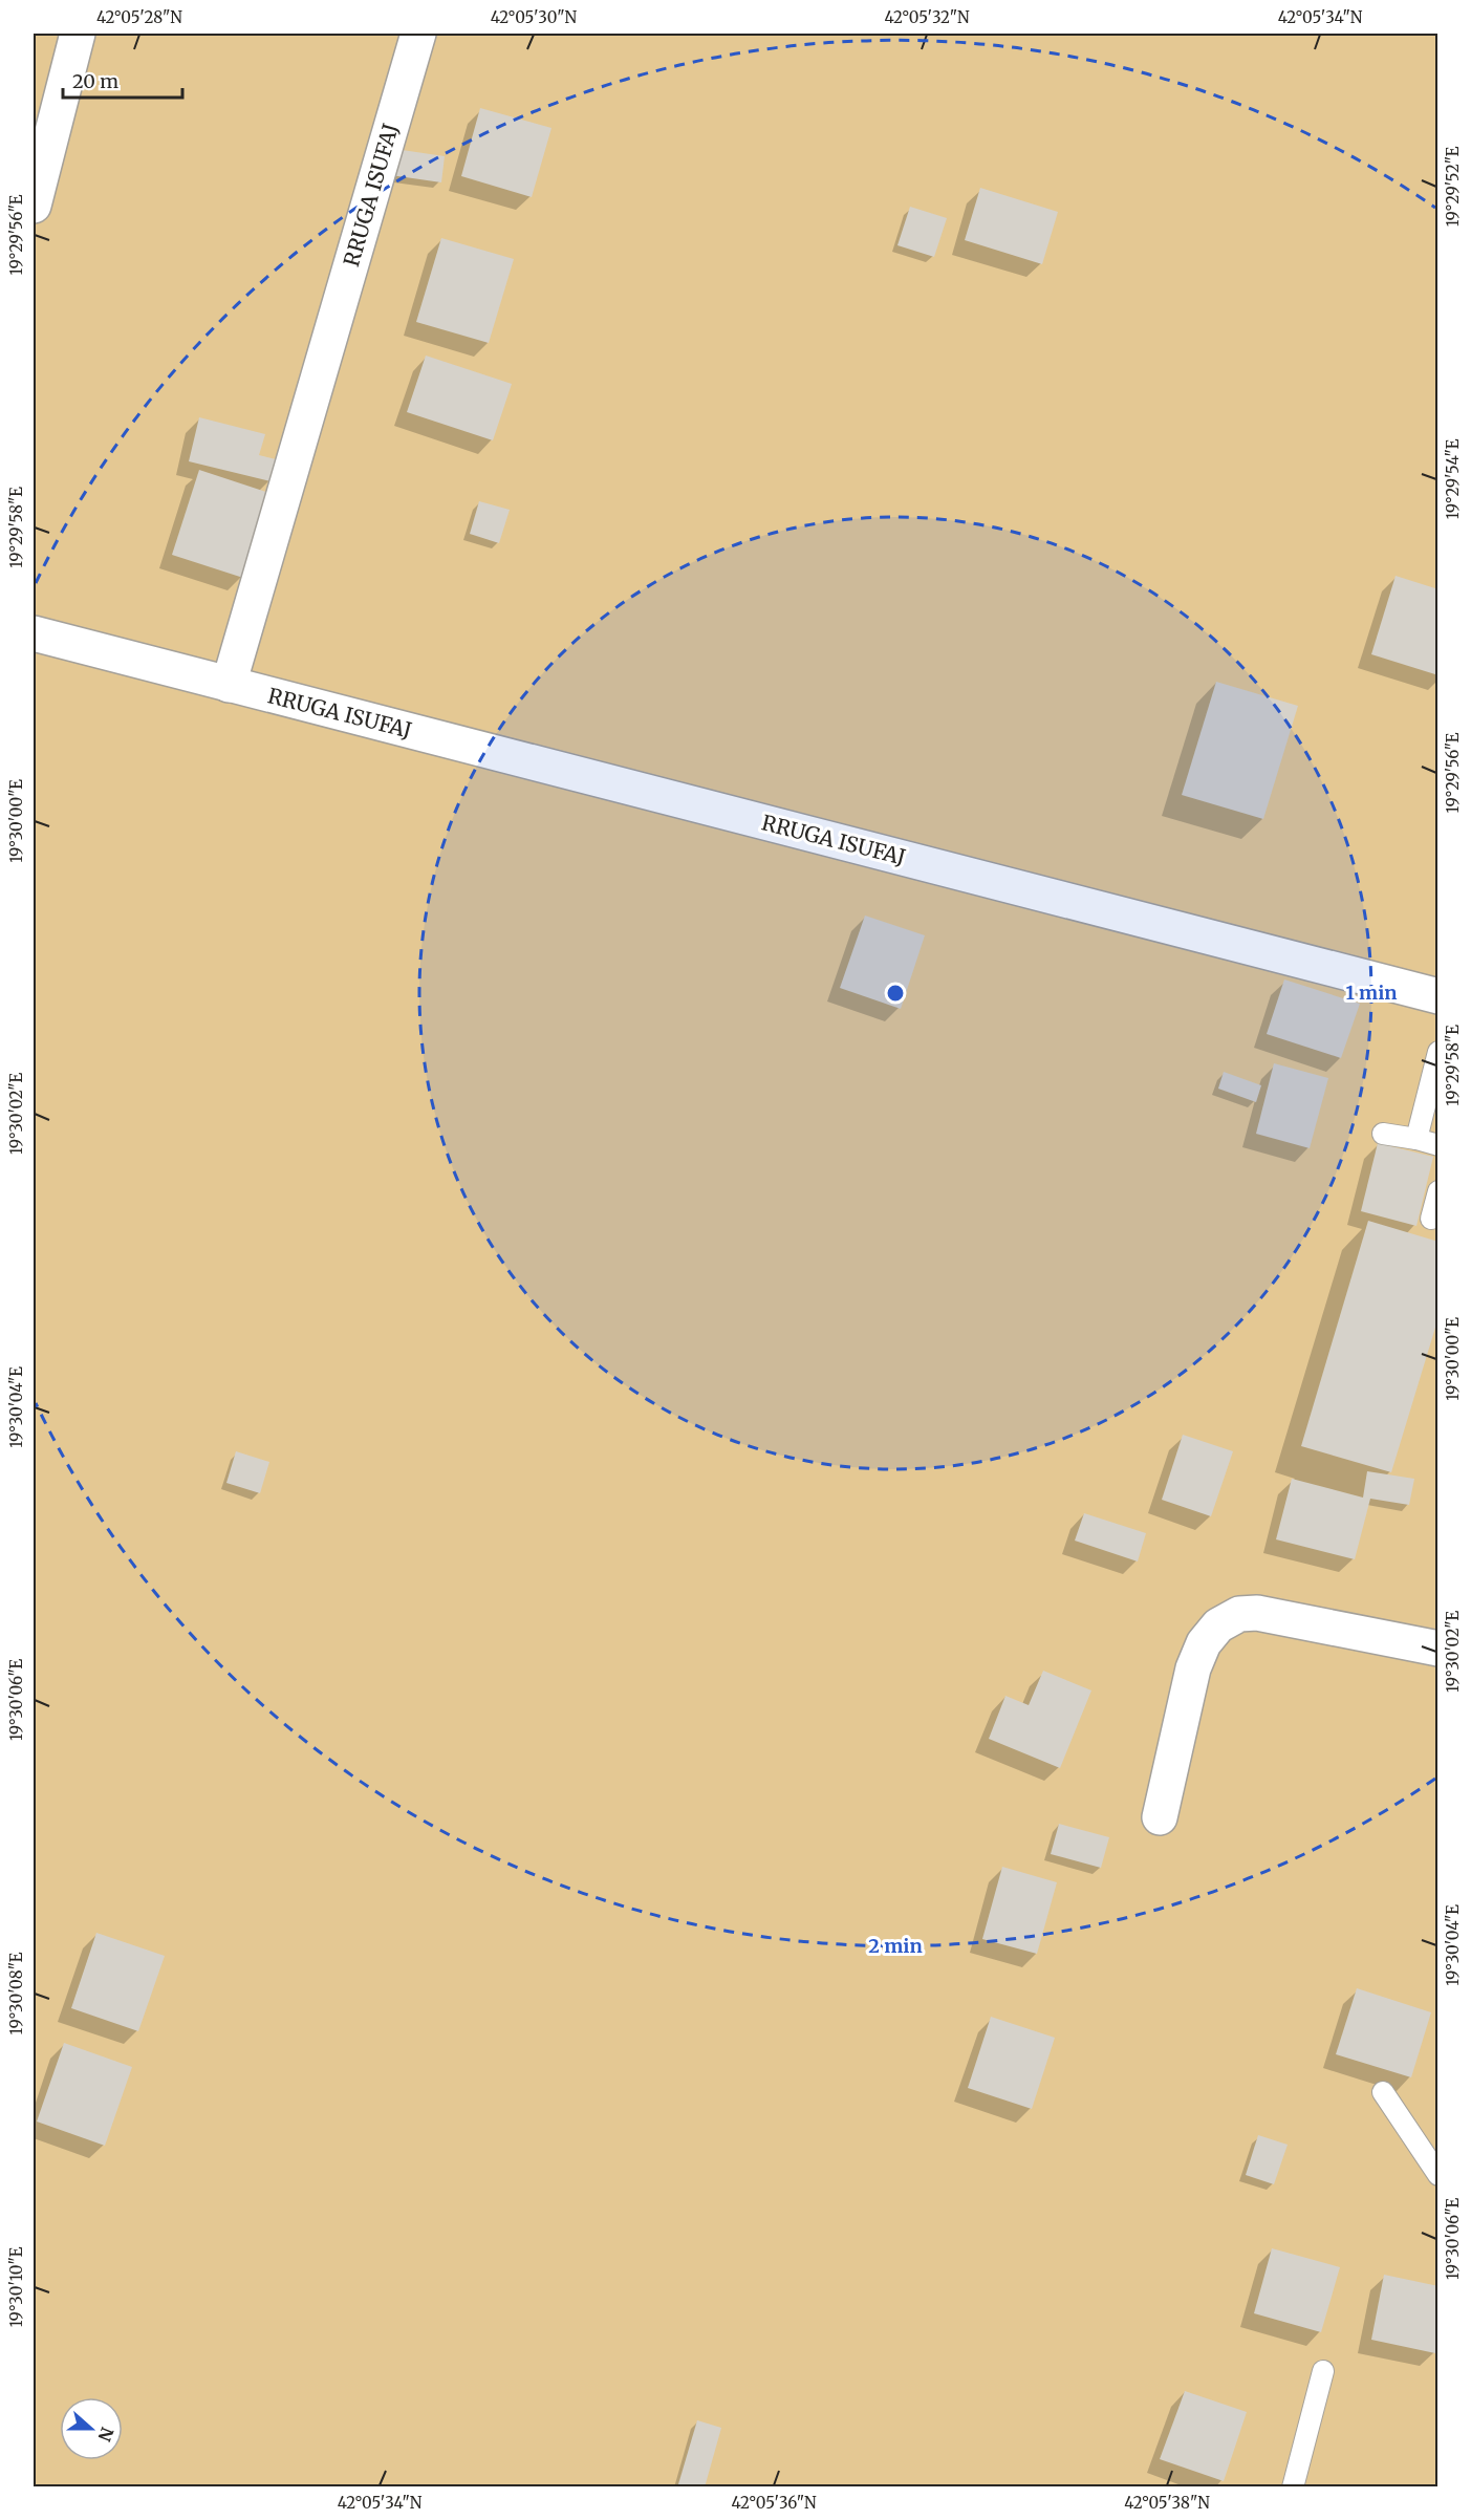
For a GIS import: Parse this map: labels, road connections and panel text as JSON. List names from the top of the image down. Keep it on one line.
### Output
{"streets":{"street":["RRUGA ISUFAJ"]},"scale_bar":"20 m","north":"right","coordinates":["42°05'28\"N","42°05'30\"N","42°05'32\"N","42°05'34\"N","19°29'52\"E","19°29'56\"E","19°29'54\"E","19°29'58\"E","19°30'00\"E","19°30'02\"E","19°30'04\"E","19°30'06\"E","19°30'08\"E","19°30'10\"E","42°05'36\"N","42°05'38\"N"],"rings":["1 min","2 min"]}
